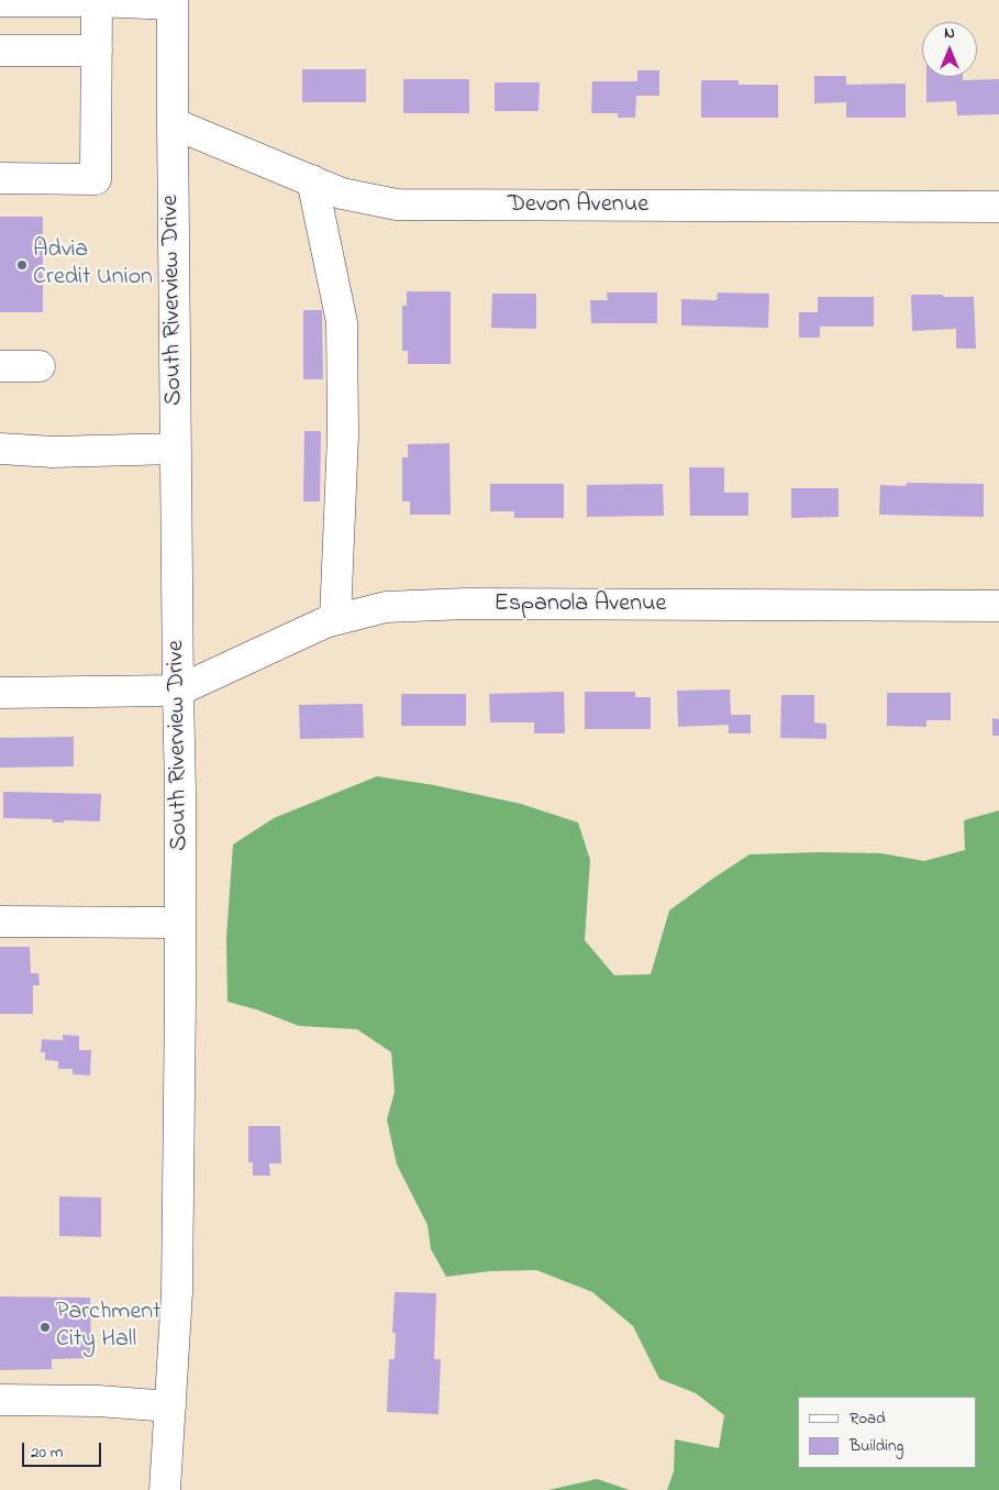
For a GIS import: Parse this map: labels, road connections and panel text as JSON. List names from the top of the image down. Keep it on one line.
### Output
{"streets":{"street":["Devon Avenue","South Riverview Drive","Espanola Avenue"]},"crossings":[["Devon Avenue","South Riverview Drive"],["South Riverview Drive","Espanola Avenue"]],"places":["Advia Credit Union","Parchment City Hall"],"legend":["Road","Building"],"scale_bar":"20 m","north":"top"}
